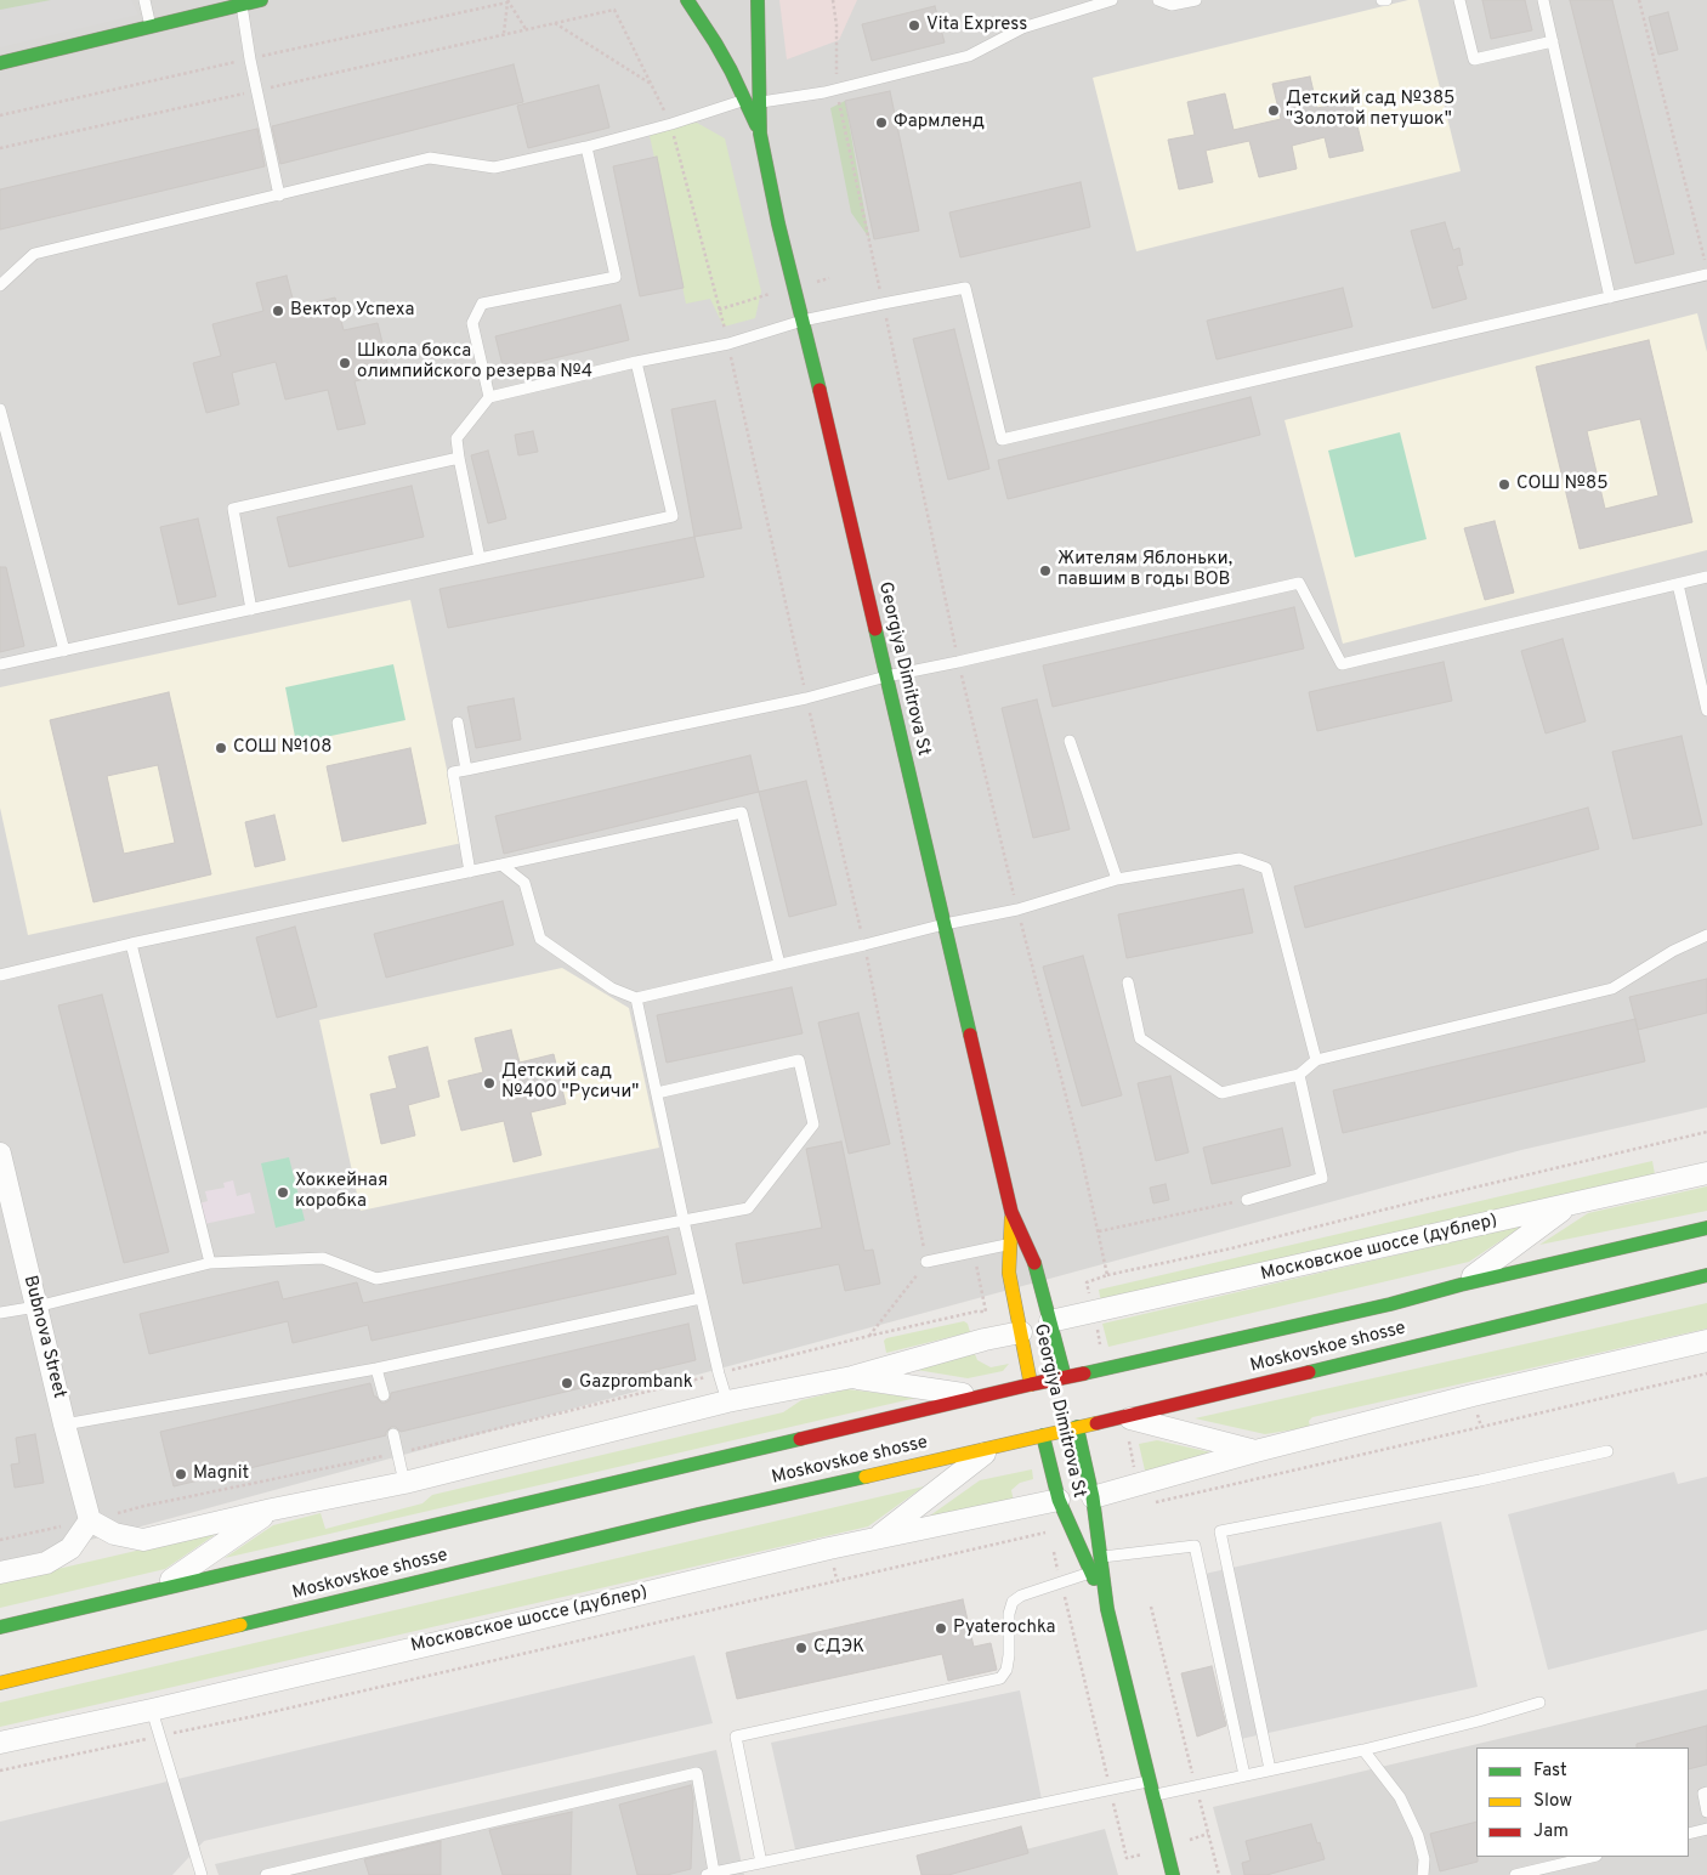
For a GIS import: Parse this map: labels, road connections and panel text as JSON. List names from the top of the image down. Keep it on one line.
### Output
{"streets":{"main road":["Georgiya Dimitrova St","Moskovskoe shosse"],"street":["Московское шоссе (дублер)","Bubnova Street"]},"crossings":[["Georgiya Dimitrova St","Московское шоссе (дублер)"],["Georgiya Dimitrova St","Moskovskoe shosse"]],"places":["Vita Express","Детский сад №385 \"Золотой петушок\"","Фармленд","Вектор Успеха","Школа бокса олимпийского резерва №4","СОШ №85","Жителям Яблоньки, павшим в годы ВОВ","СОШ №108","Детский сад №400 \"Русичи\"","Хоккейная коробка","Gazprombank","Magnit","Pyaterochka","СДЭК"],"legend":["Fast","Slow","Jam"]}
